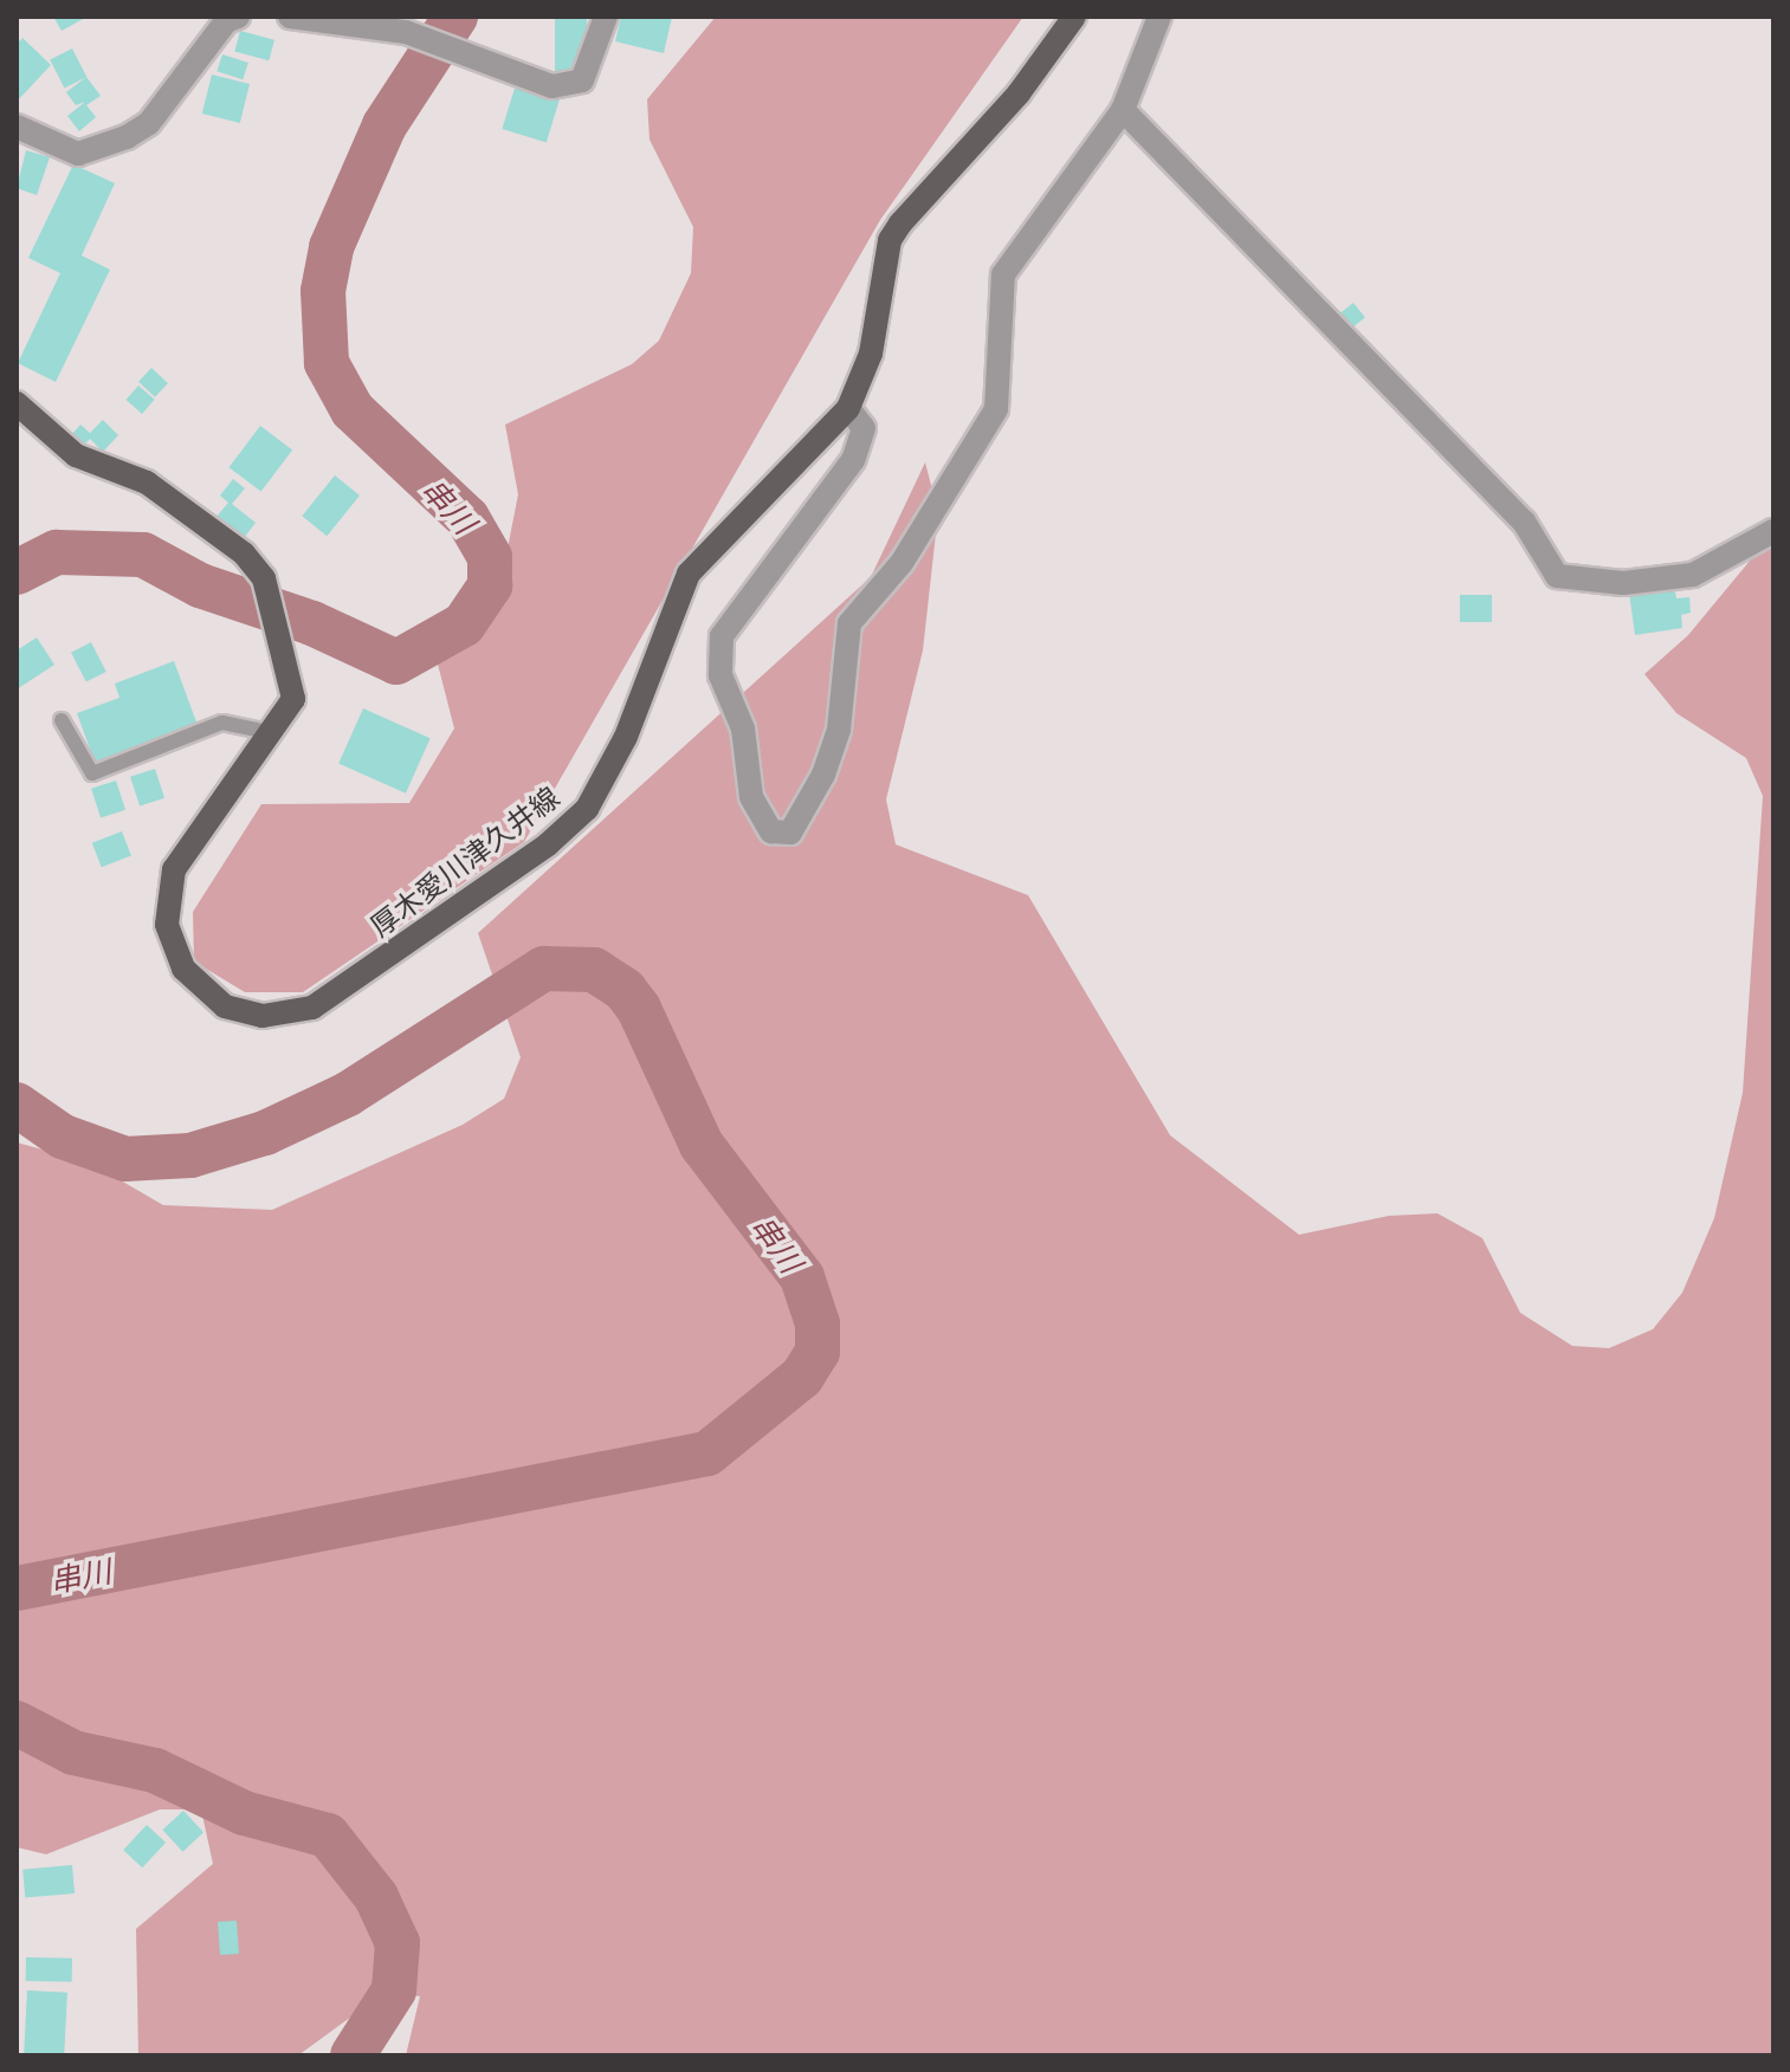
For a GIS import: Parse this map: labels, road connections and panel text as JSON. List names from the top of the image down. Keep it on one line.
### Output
{"streets":{"main road":["厚木愛川津久井線"]},"water":["串川"]}
